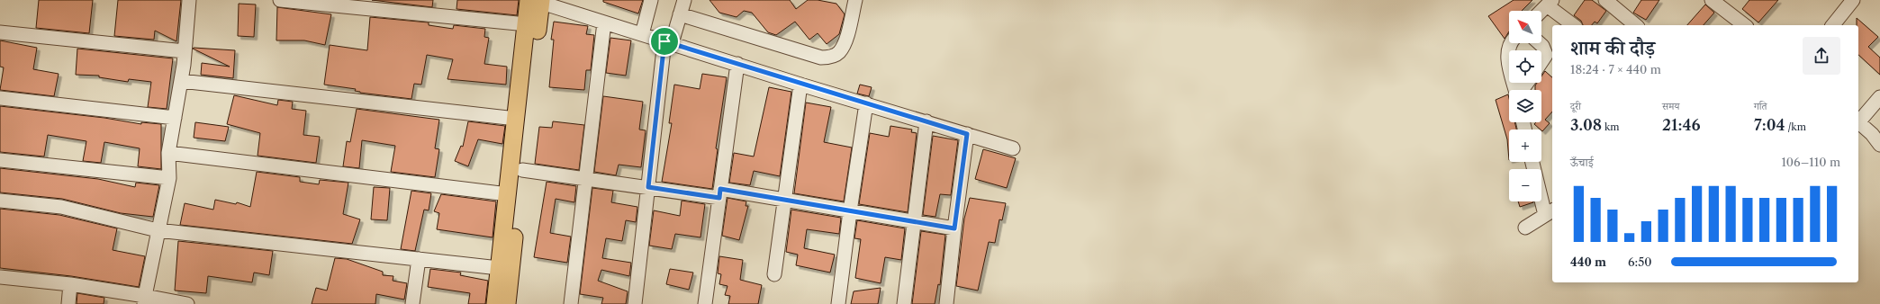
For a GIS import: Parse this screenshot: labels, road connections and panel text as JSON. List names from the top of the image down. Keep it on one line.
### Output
{"north":"top left","page":{"map_buttons":["+","−"],"heading":["शाम की दौड़","18:24 · 7 × 440 m"],"stats":[["दूरी","3.08 km"],["समय","21:46"],["गति","7:04 /km"]],"chart":["ऊँचाई","106–110 m"],"list":[{"name":"440 m","note":"6:50"}]}}
